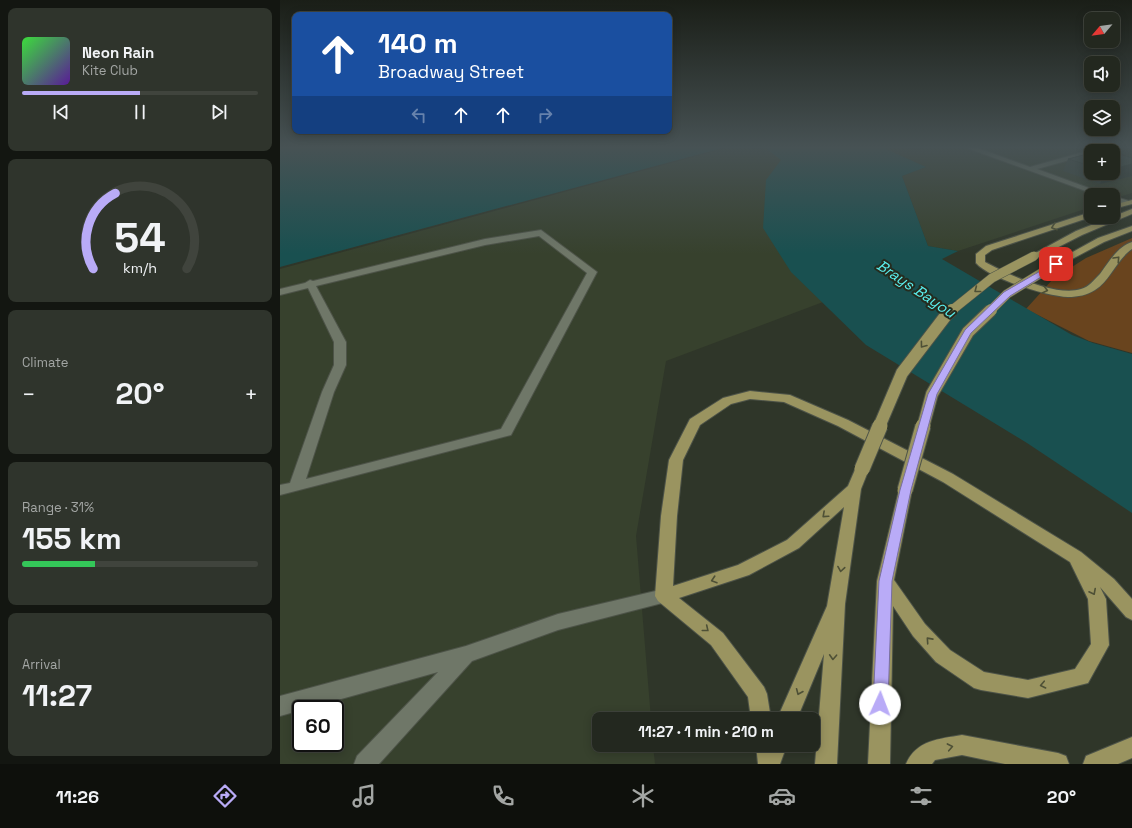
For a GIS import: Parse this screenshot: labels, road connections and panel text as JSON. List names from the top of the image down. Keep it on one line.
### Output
{"water":["Brays Bayou"],"north":"bottom left","page":{"map_buttons":["+","−"],"turn":["140 m","Broadway Street"],"song":["Neon Rain","Kite Club"],"tile":["Climate",["Range · 31%","155 km"],["Arrival","11:27"]],"heat":["−","20°","+"],"limit":"60","trip":"11:27 · 1 min · 210 m","tabs":["11:26","20°"],"gauge":["54","km/h"]}}
